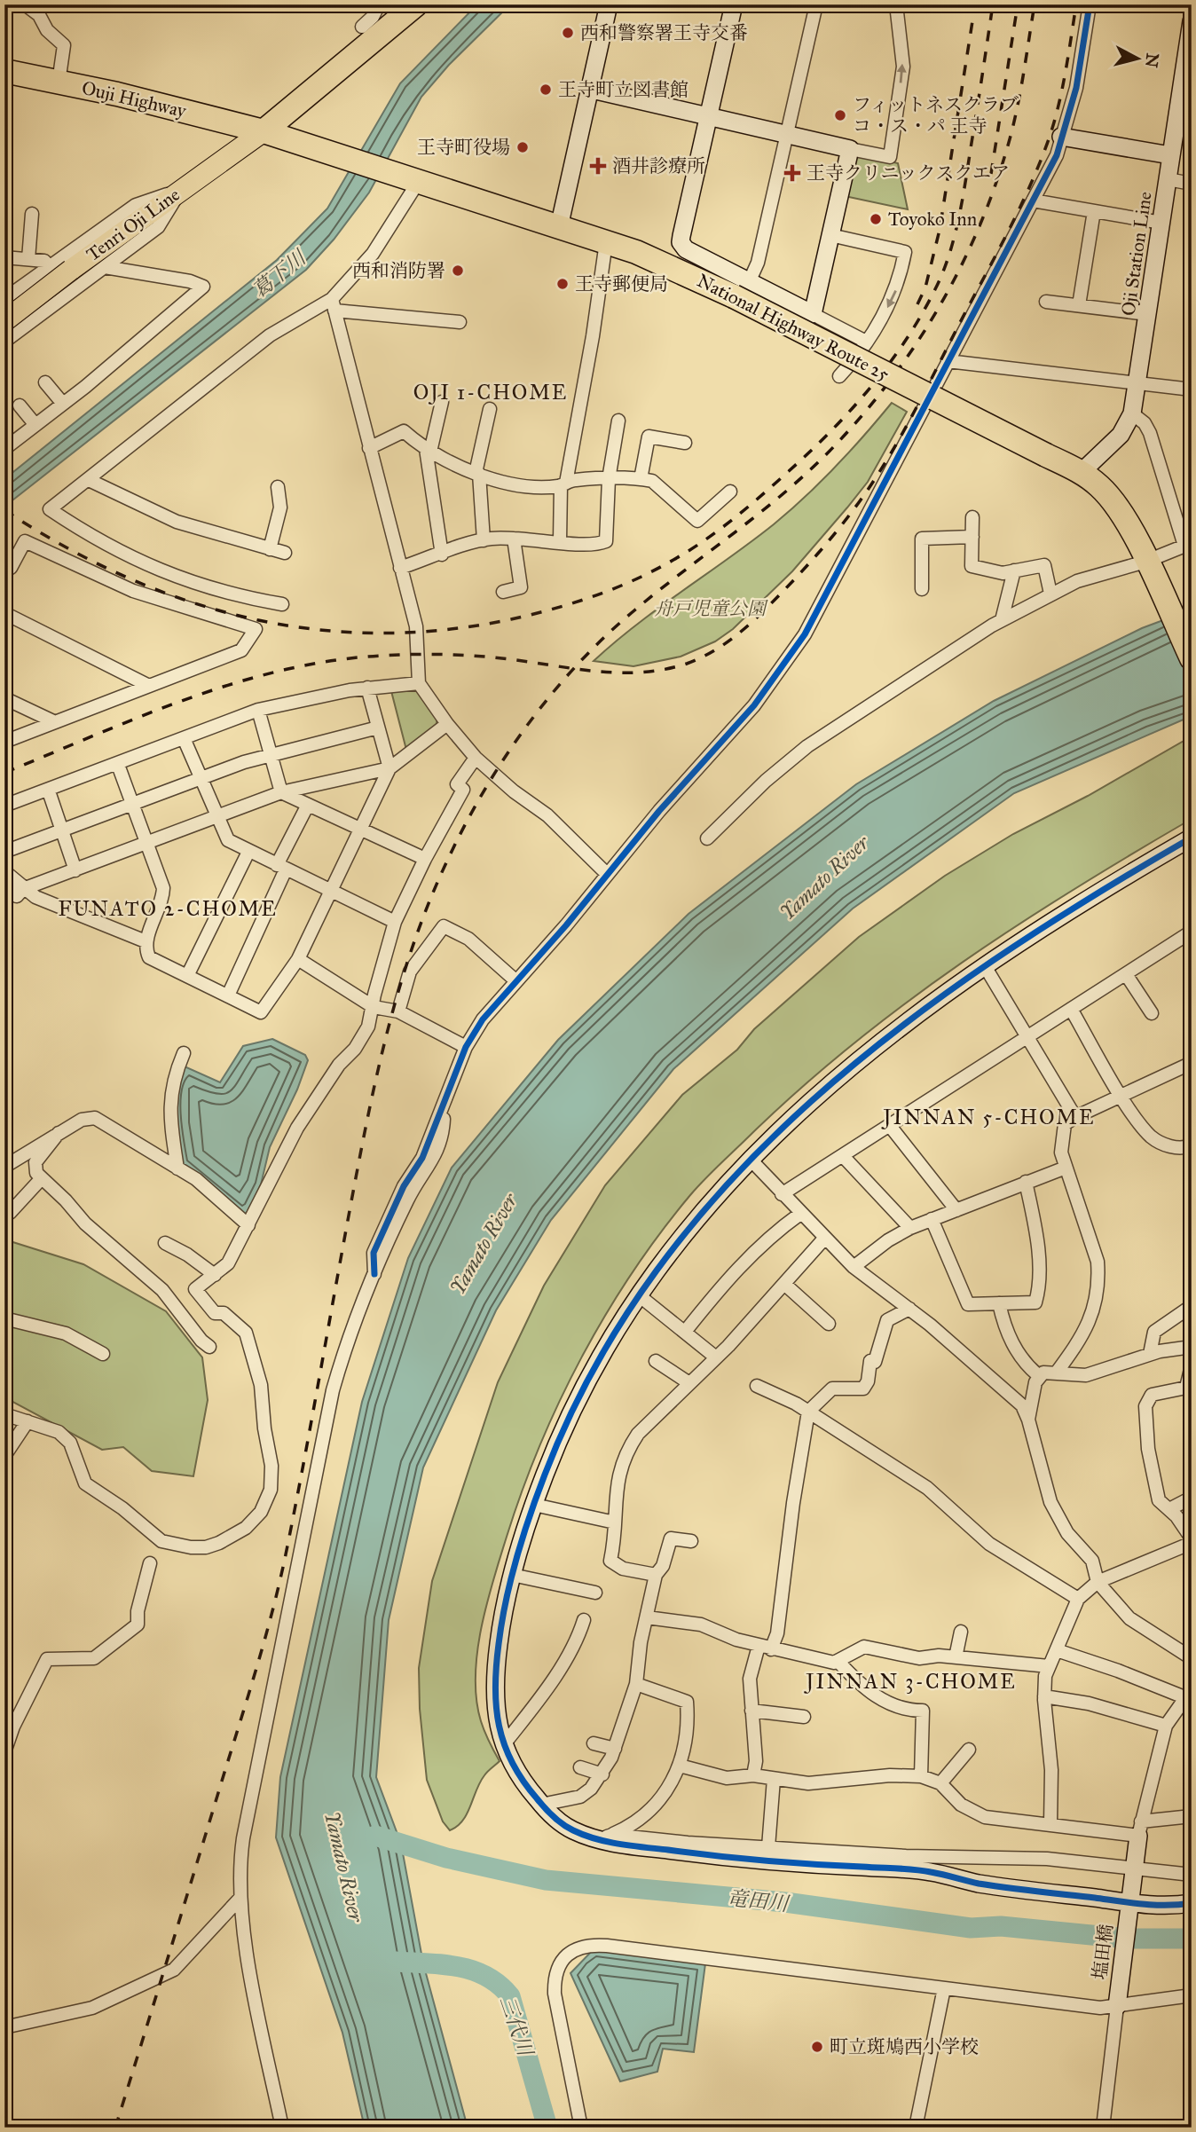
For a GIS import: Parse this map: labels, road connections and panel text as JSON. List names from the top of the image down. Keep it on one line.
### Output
{"streets":{"highway":["Ouji Highway","National Highway Route 25"],"main road":["Tenri Oji Line"],"street":["Oji Station Line","塩田橋"]},"crossings":[["Ouji Highway","Tenri Oji Line"],["Ouji Highway","National Highway Route 25"],["Tenri Oji Line","National Highway Route 25"],["Oji Station Line","National Highway Route 25"]],"districts":["OJI 1-CHOME","FUNATO 2-CHOME","JINNAN 5-CHOME","JINNAN 3-CHOME"],"water":["葛下川","Yamato River","竜田川","三代川"],"parks":["舟戸児童公園"],"places":{"other":["西和警察署王寺交番","王寺町立図書館","フィットネスクラブ コ・ス・パ 王寺","王寺町役場","Toyoko Inn","西和消防署","王寺郵便局","町立斑鳩西小学校"],"health":["酒井診療所","王寺クリニックスクエア"]},"north":"right"}
